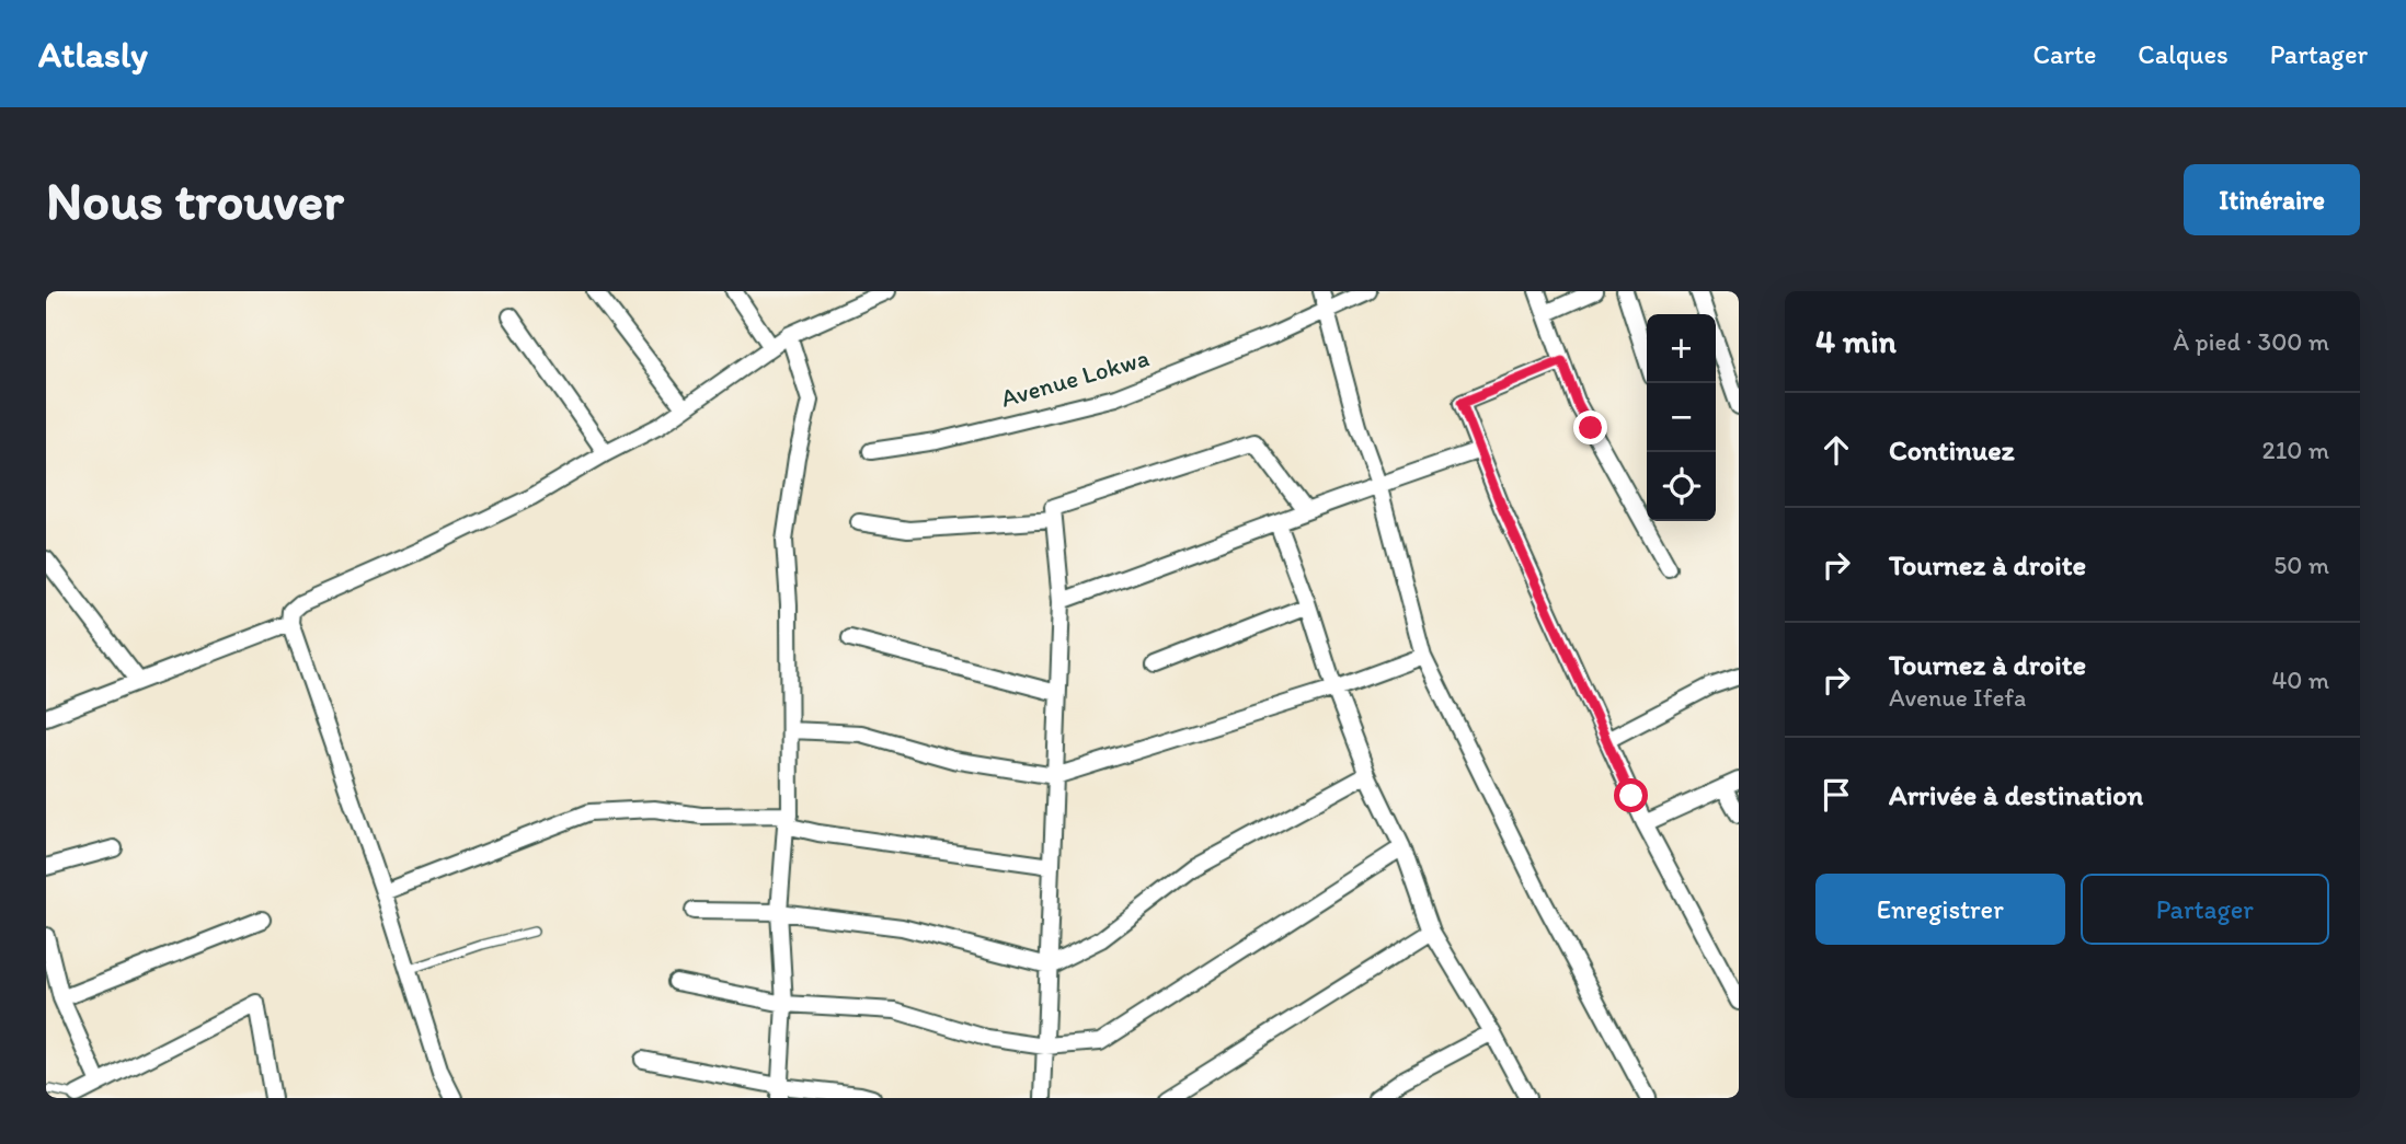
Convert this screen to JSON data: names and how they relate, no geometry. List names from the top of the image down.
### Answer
{
  "streets": {
    "street": ["Avenue Lokwa"]
  },
  "page": {
    "header": "Atlasly",
    "nav": ["Carte", "Calques", "Partager"],
    "buttons": [
      "Itinéraire",
      ["Enregistrer", "Partager"]
    ],
    "title": "Nous trouver",
    "heading": ["4 min", "À pied · 300 m"],
    "map_buttons": ["+", "−"],
    "list": [
      ["Continuez", "210 m"],
      ["Tournez à droite", "50 m"],
      ["Tournez à droite", "Avenue Ifefa", "40 m"],
      "Arrivée à destination"
    ]
  }
}
